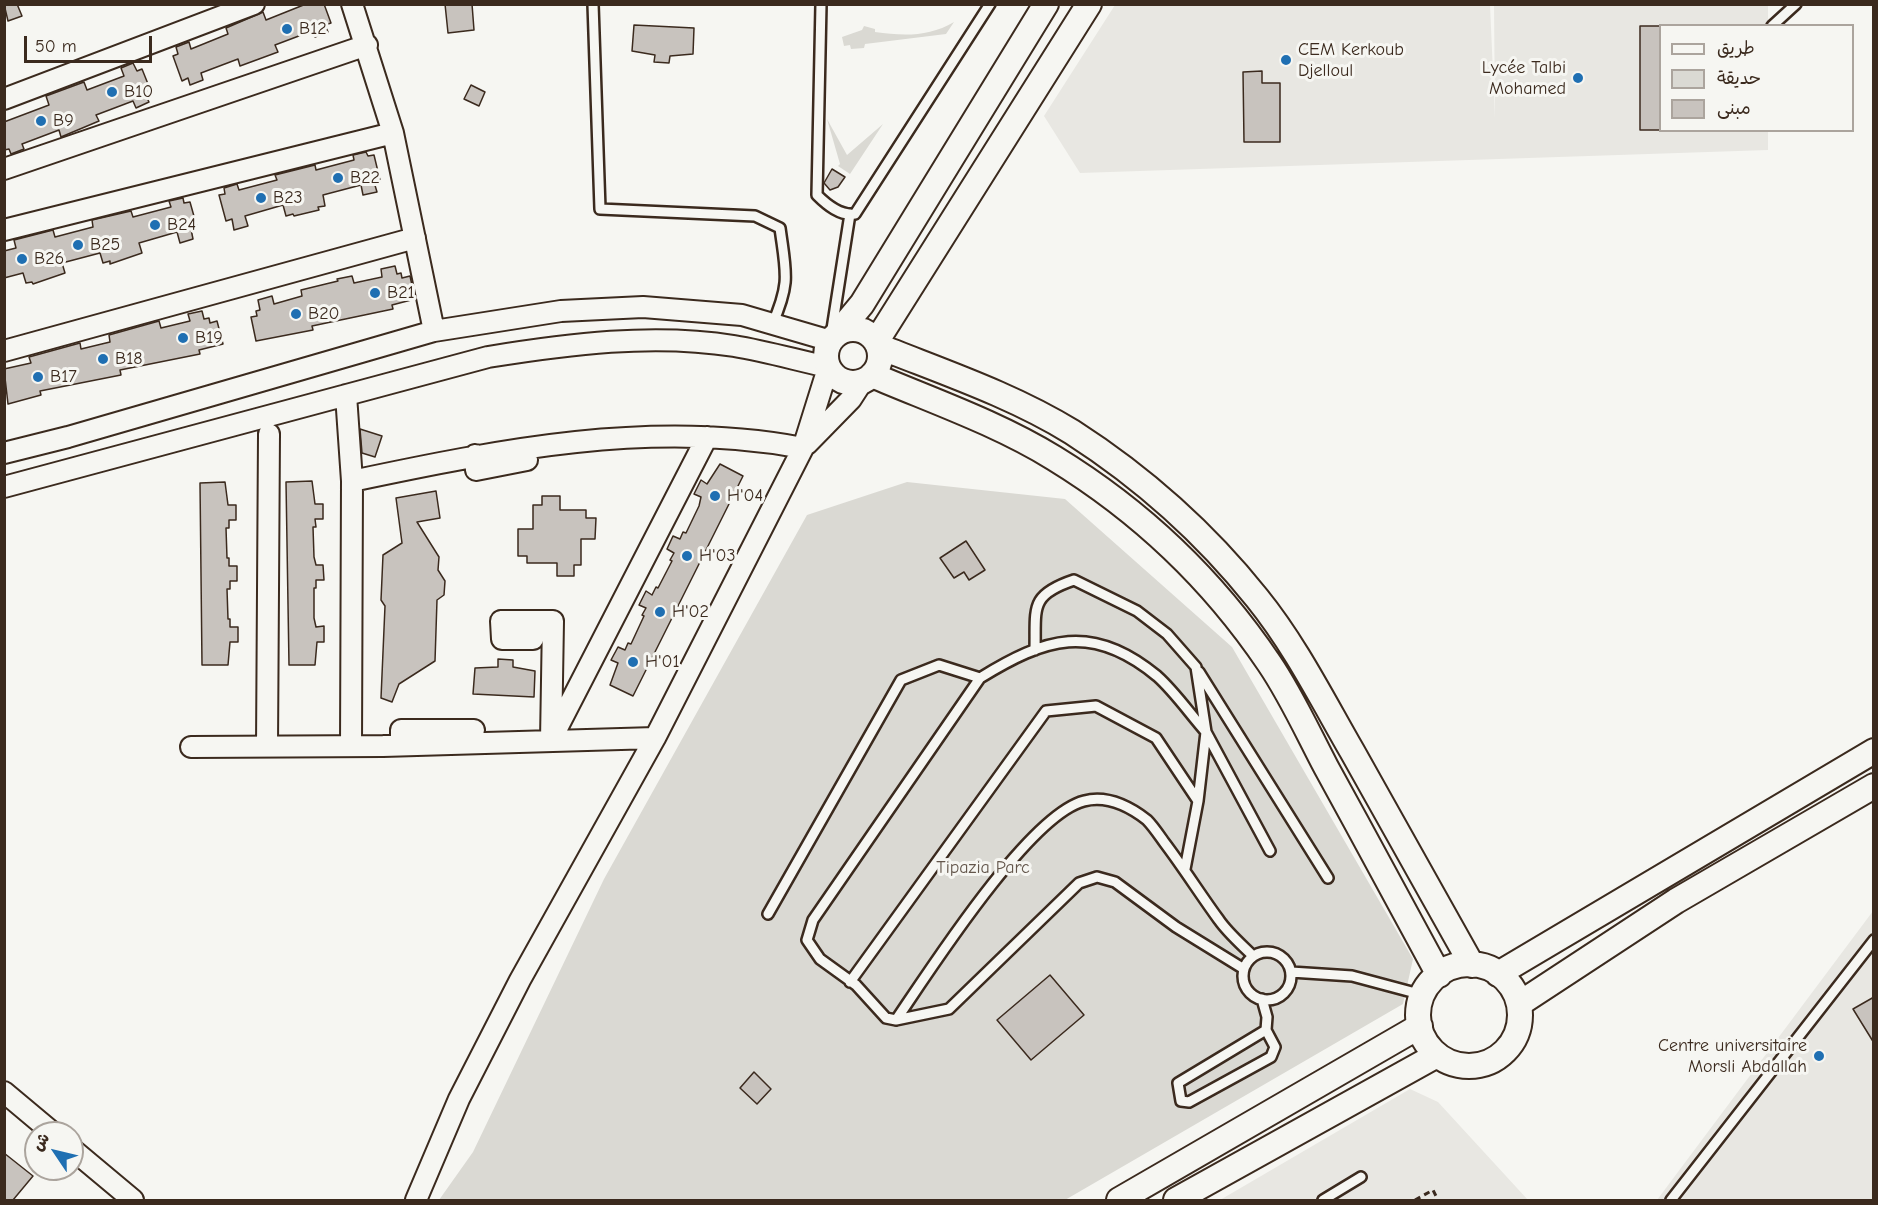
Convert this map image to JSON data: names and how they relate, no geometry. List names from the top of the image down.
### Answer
{
  "parks": ["Tipazia Parc"],
  "places": [
    "B12",
    "CEM Kerkoub Djelloul",
    "Lycée Talbi Mohamed",
    "B10",
    "B9",
    "B22",
    "B23",
    "B24",
    "B25",
    "B26",
    "B21",
    "B20",
    "B19",
    "B18",
    "B17",
    "H'04",
    "H'03",
    "H'02",
    "H'01",
    "Centre universitaire Morsli Abdallah"
  ],
  "legend": ["طريق", "حديقة", "مبنى"],
  "scale_bar": "50 m",
  "north": "top left"
}
